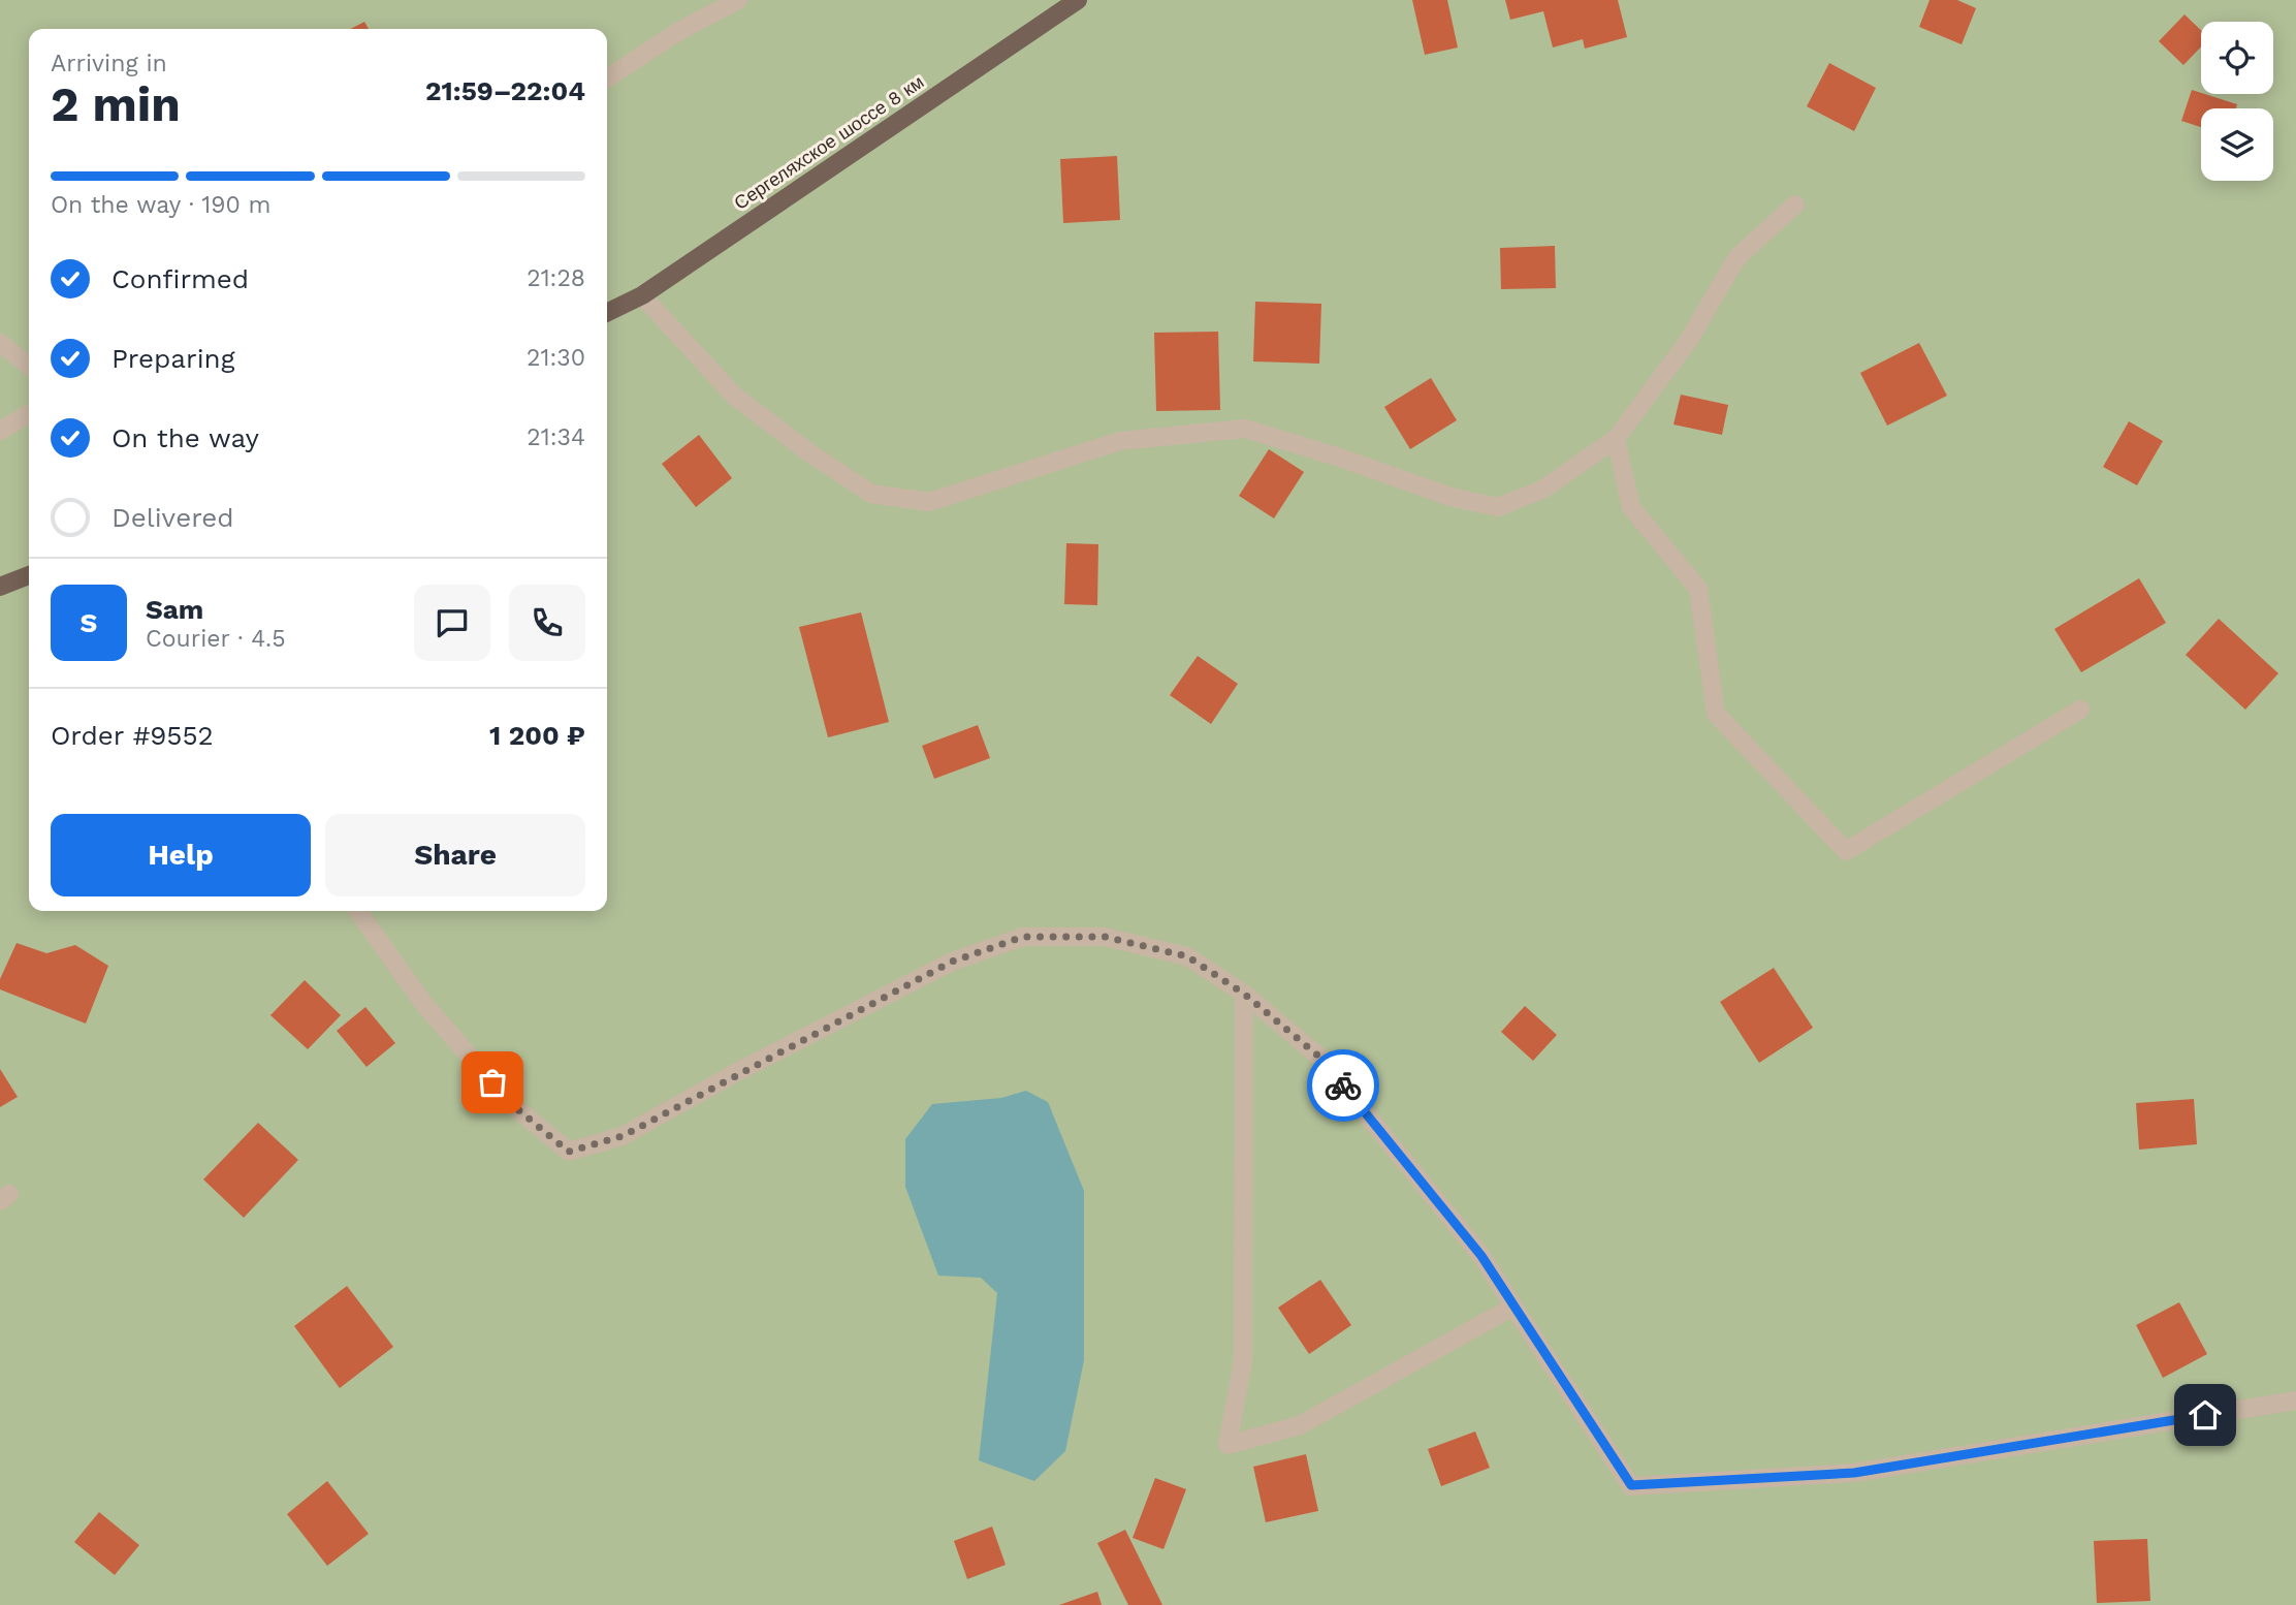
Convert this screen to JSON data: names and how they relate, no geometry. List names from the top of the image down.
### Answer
{
  "streets": {
    "main road": ["Сергеляхское шоссе 8 км"]
  },
  "page": {
    "heading": ["2 min", "Arriving in", "21:59–22:04"],
    "panel": [
      "Sam",
      "Courier · 4.5",
      "Order #9552",
      "1 200 ₽"
    ],
    "bar": "On the way · 190 m",
    "list": [
      ["Confirmed", "21:28"],
      ["Preparing", "21:30"],
      ["On the way", "21:34"],
      "Delivered"
    ],
    "round": "S",
    "buttons": ["Help", "Share"]
  }
}
